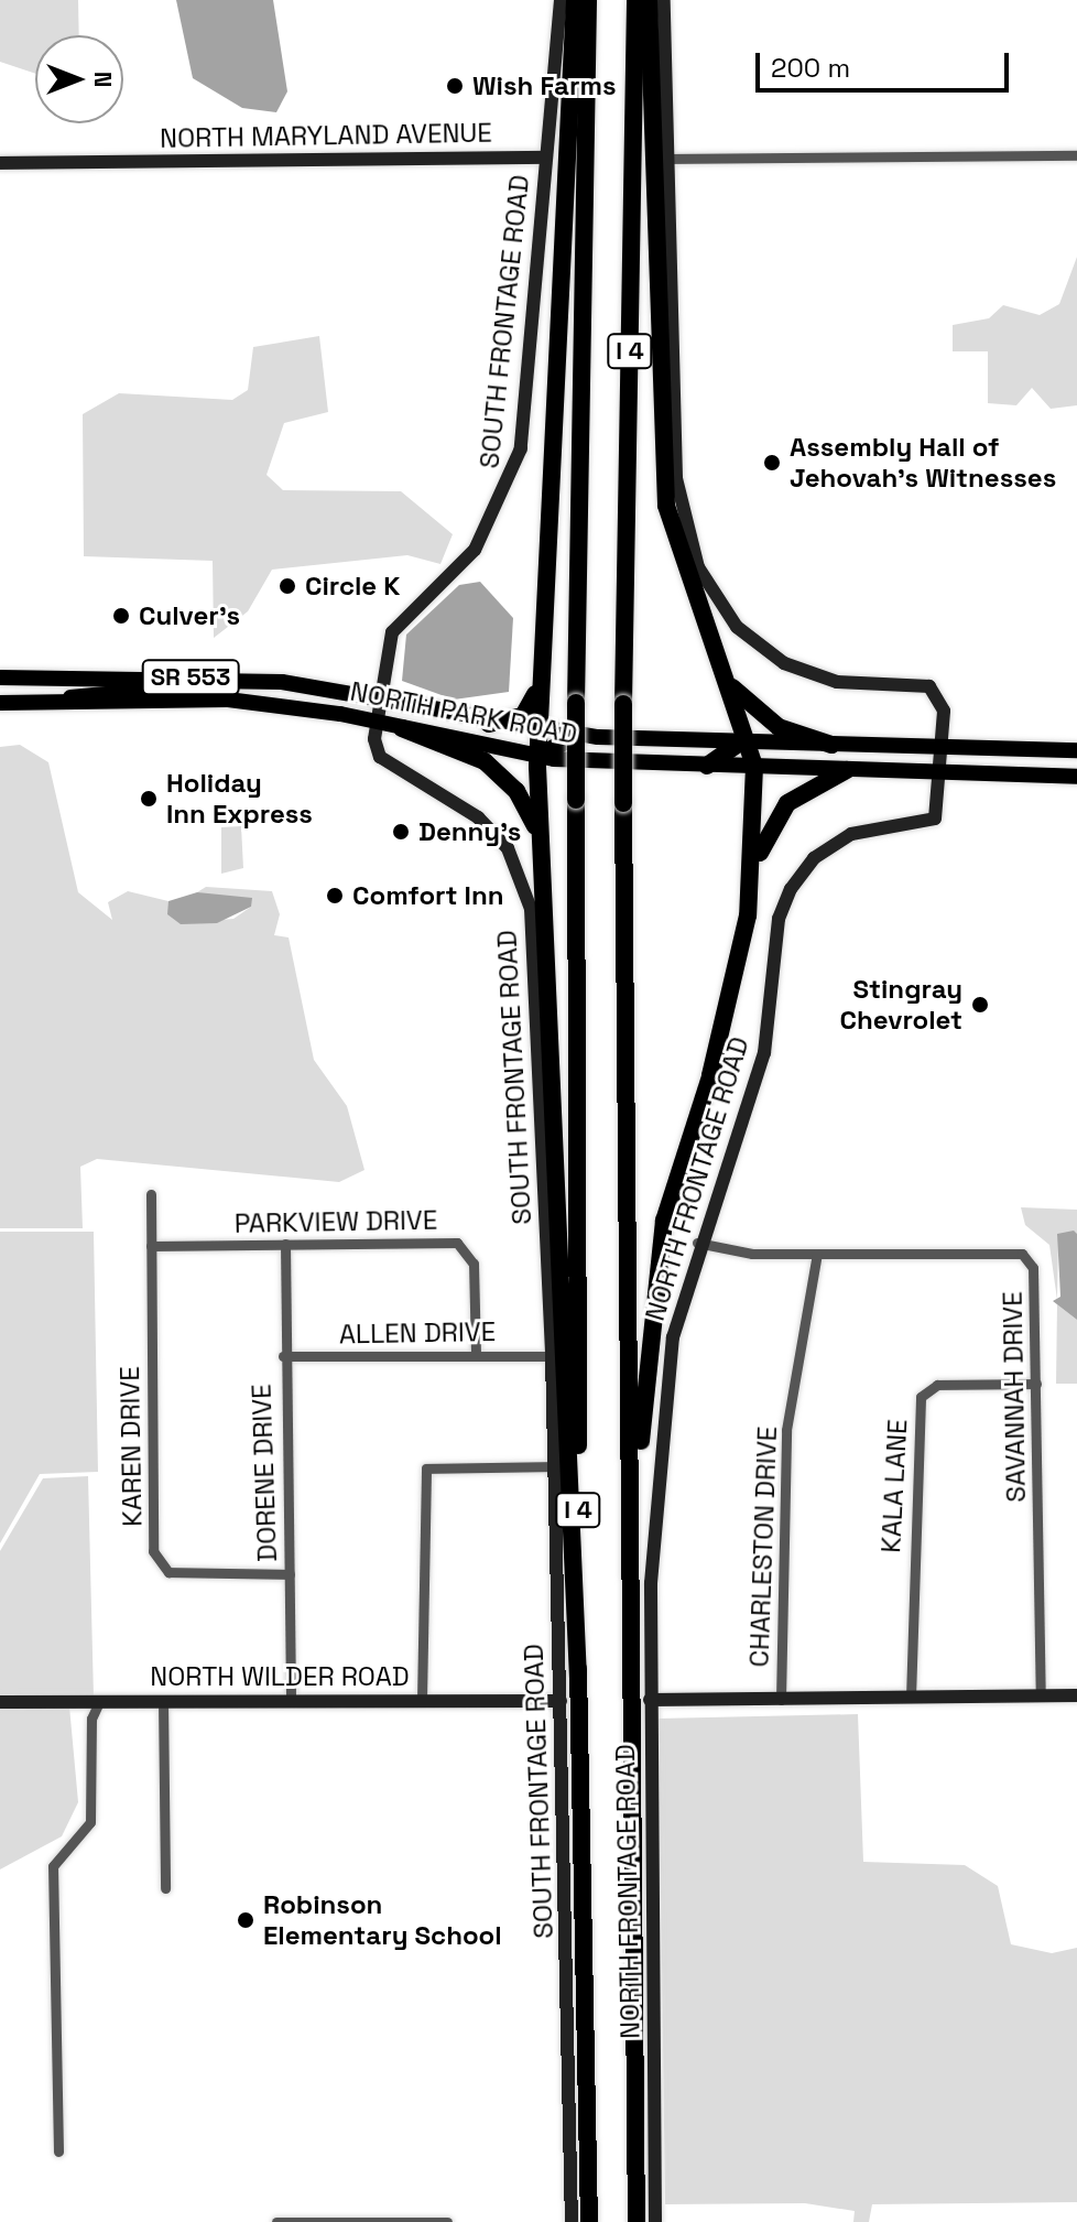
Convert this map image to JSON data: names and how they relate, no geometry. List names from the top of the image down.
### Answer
{
  "streets": {
    "highway": ["I 4"],
    "main road": ["SR 553", "NORTH PARK ROAD"],
    "street": [
      "NORTH MARYLAND AVENUE",
      "SOUTH FRONTAGE ROAD",
      "NORTH FRONTAGE ROAD",
      "PARKVIEW DRIVE",
      "ALLEN DRIVE",
      "SAVANNAH DRIVE",
      "KAREN DRIVE",
      "DORENE DRIVE",
      "KALA LANE",
      "CHARLESTON DRIVE",
      "NORTH WILDER ROAD"
    ]
  },
  "crossings": [
    ["NORTH MARYLAND AVENUE", "SOUTH FRONTAGE ROAD"],
    ["SOUTH FRONTAGE ROAD", "NORTH PARK ROAD"],
    ["SOUTH FRONTAGE ROAD", "ALLEN DRIVE"],
    ["SOUTH FRONTAGE ROAD", "NORTH WILDER ROAD"],
    ["NORTH PARK ROAD", "NORTH FRONTAGE ROAD"],
    ["PARKVIEW DRIVE", "ALLEN DRIVE"],
    ["PARKVIEW DRIVE", "KAREN DRIVE"],
    ["PARKVIEW DRIVE", "DORENE DRIVE"],
    ["ALLEN DRIVE", "DORENE DRIVE"],
    ["SAVANNAH DRIVE", "KALA LANE"],
    ["SAVANNAH DRIVE", "CHARLESTON DRIVE"],
    ["KAREN DRIVE", "DORENE DRIVE"],
    ["DORENE DRIVE", "NORTH WILDER ROAD"]
  ],
  "places": [
    "Wish Farms",
    "Assembly Hall of Jehovah's Witnesses",
    "Circle K",
    "Culver's",
    "Holiday Inn Express",
    "Denny's",
    "Comfort Inn",
    "Stingray Chevrolet",
    "Robinson Elementary School"
  ],
  "scale_bar": "200 m",
  "north": "right"
}
